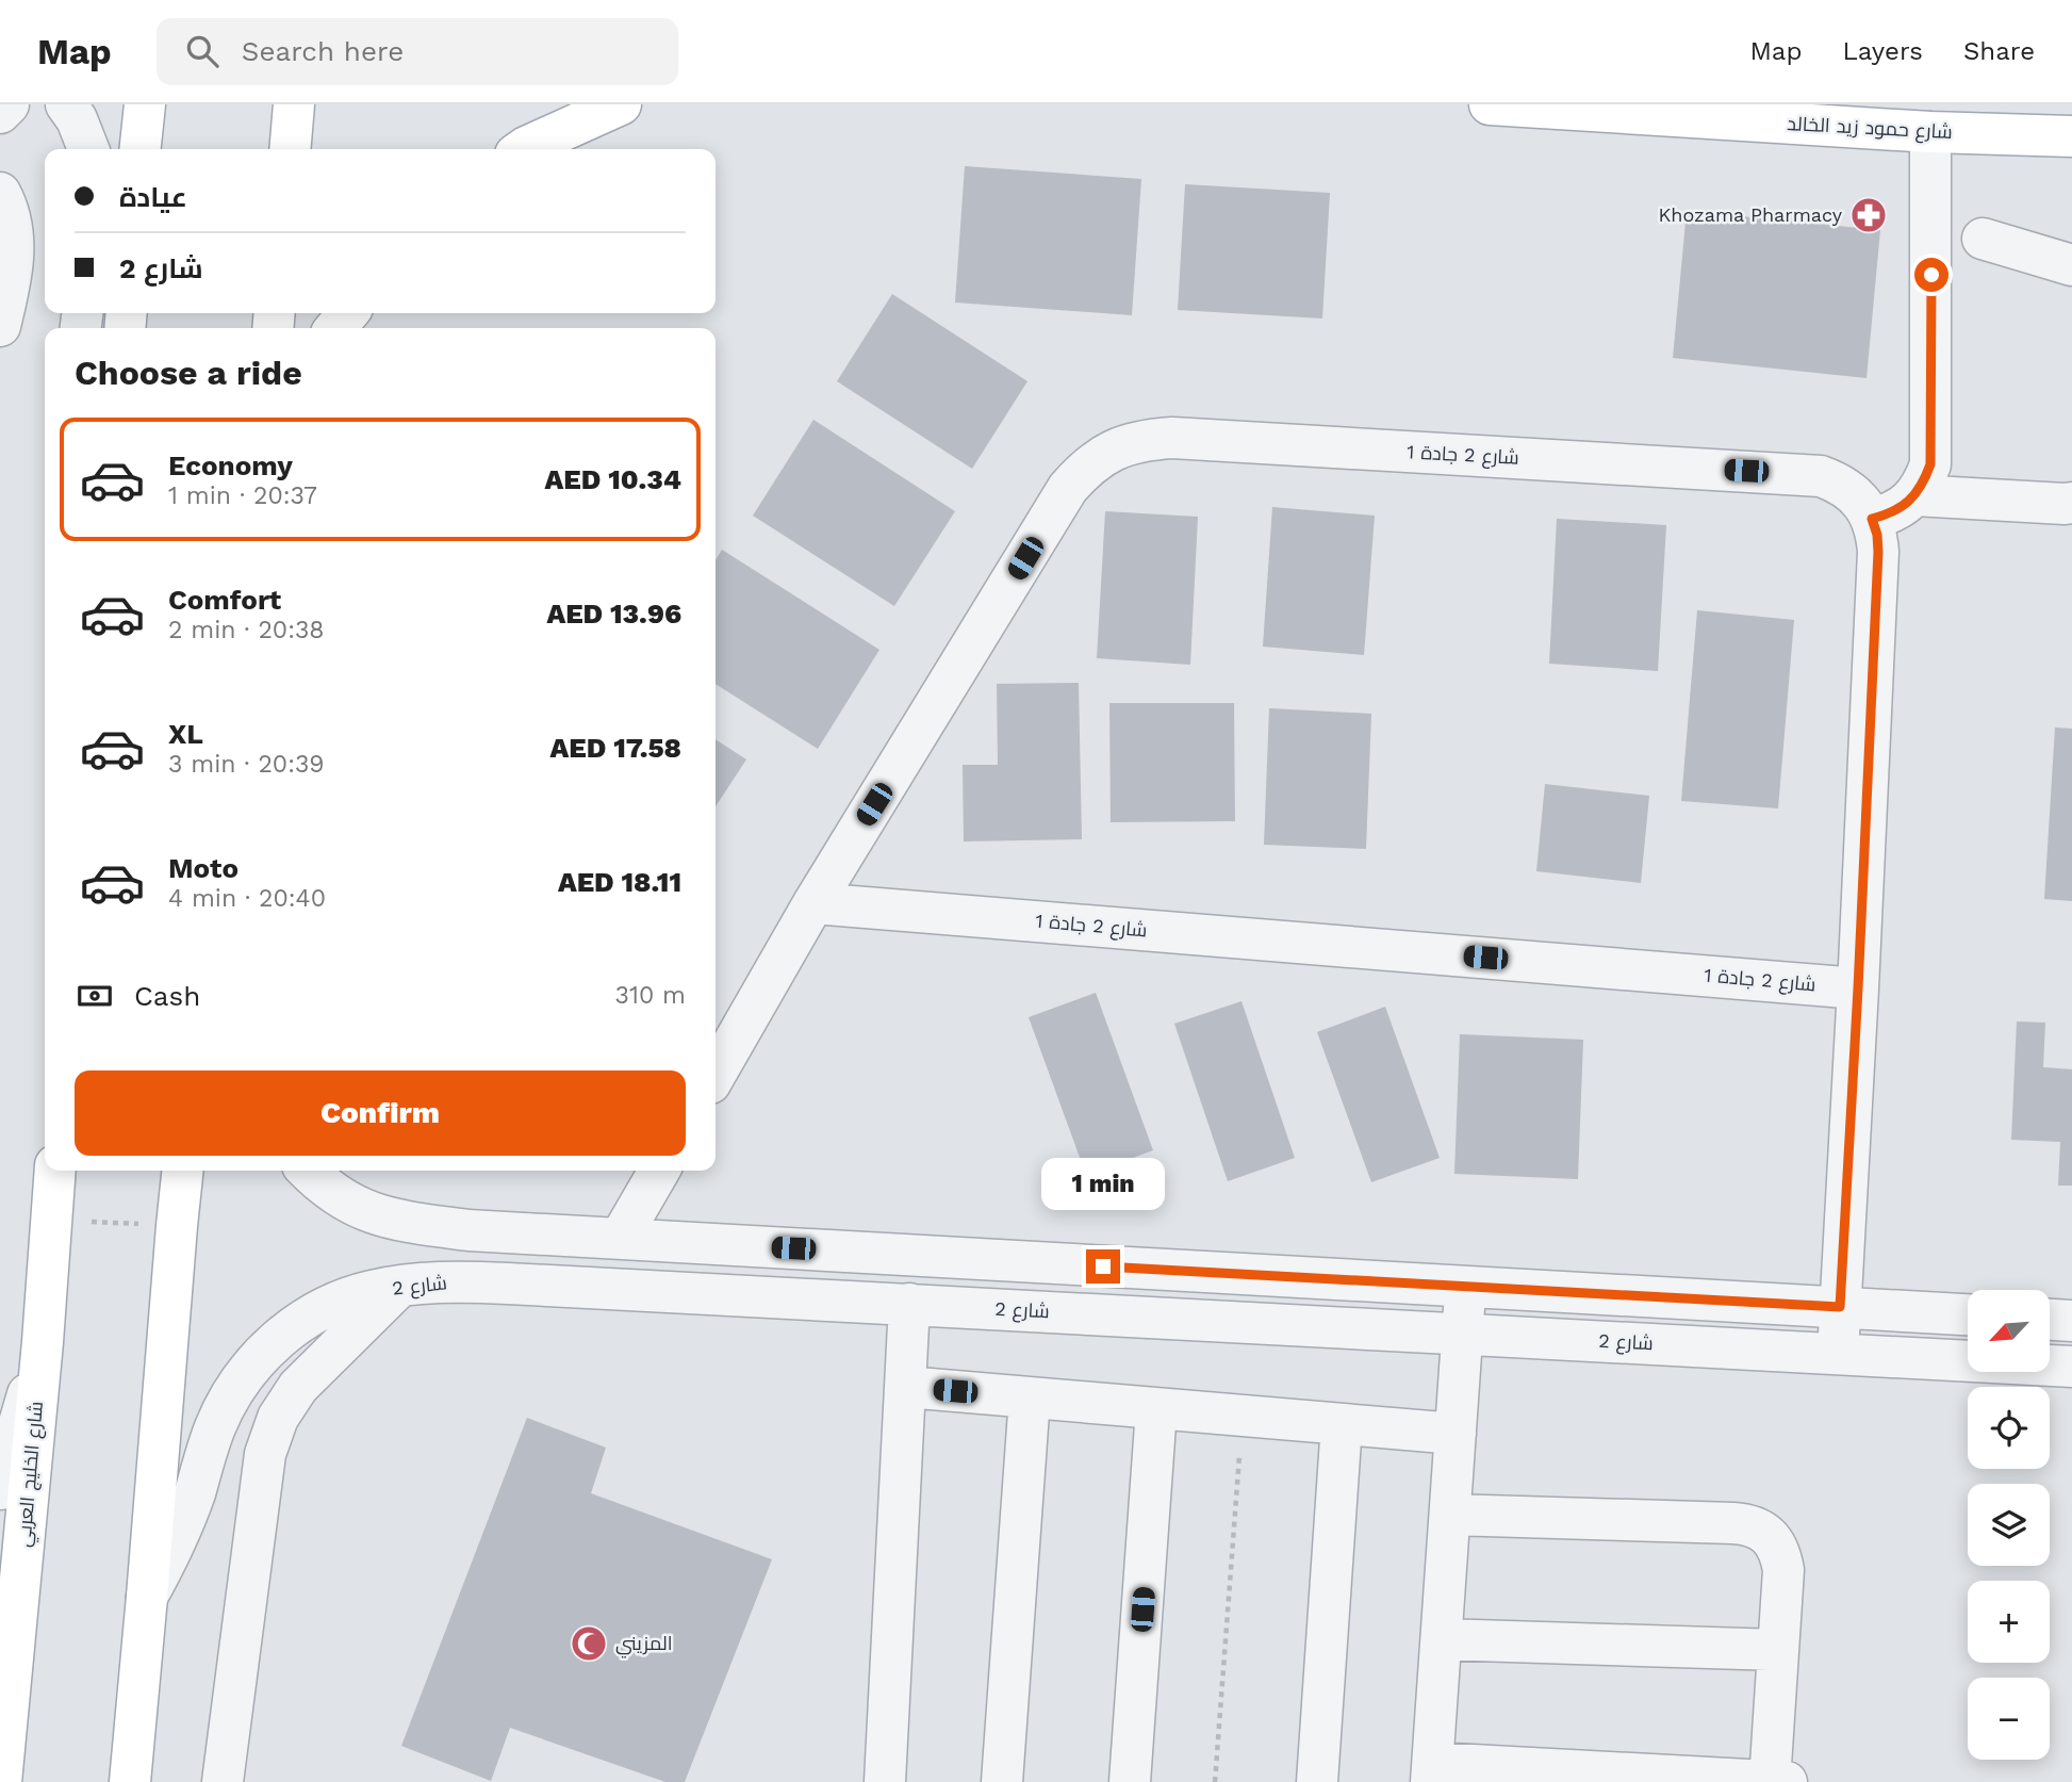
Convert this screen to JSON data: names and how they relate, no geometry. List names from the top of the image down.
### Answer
{
  "streets": {
    "main road": ["شارع حمود زيد الخالد", "شارع الخليج العربي"],
    "street": ["شارع 2 جادة 1", "شارع 2"]
  },
  "crossings": [
    ["شارع 2 جادة 1", "شارع 2"]
  ],
  "places": {
    "pharmacy": ["Khozama Pharmacy"],
    "mosque": ["المزيني"]
  },
  "north": "bottom left",
  "page": {
    "header": "Map",
    "search": "Search here",
    "nav": ["Map", "Layers", "Share"],
    "banner": ["عيادة", "شارع 2"],
    "heading": "Choose a ride",
    "list": [
      {
        "name": "Economy",
        "note": "1 min · 20:37",
        "value": "AED 10.34"
      },
      {
        "name": "Comfort",
        "note": "2 min · 20:38",
        "value": "AED 13.96"
      },
      {
        "name": "XL",
        "note": "3 min · 20:39",
        "value": "AED 17.58"
      },
      {
        "name": "Moto",
        "note": "4 min · 20:40",
        "value": "AED 18.11"
      }
    ],
    "pay": ["Cash", "310 m"],
    "buttons": "Confirm",
    "bubble": "1 min",
    "map_buttons": ["+", "−"]
  }
}
